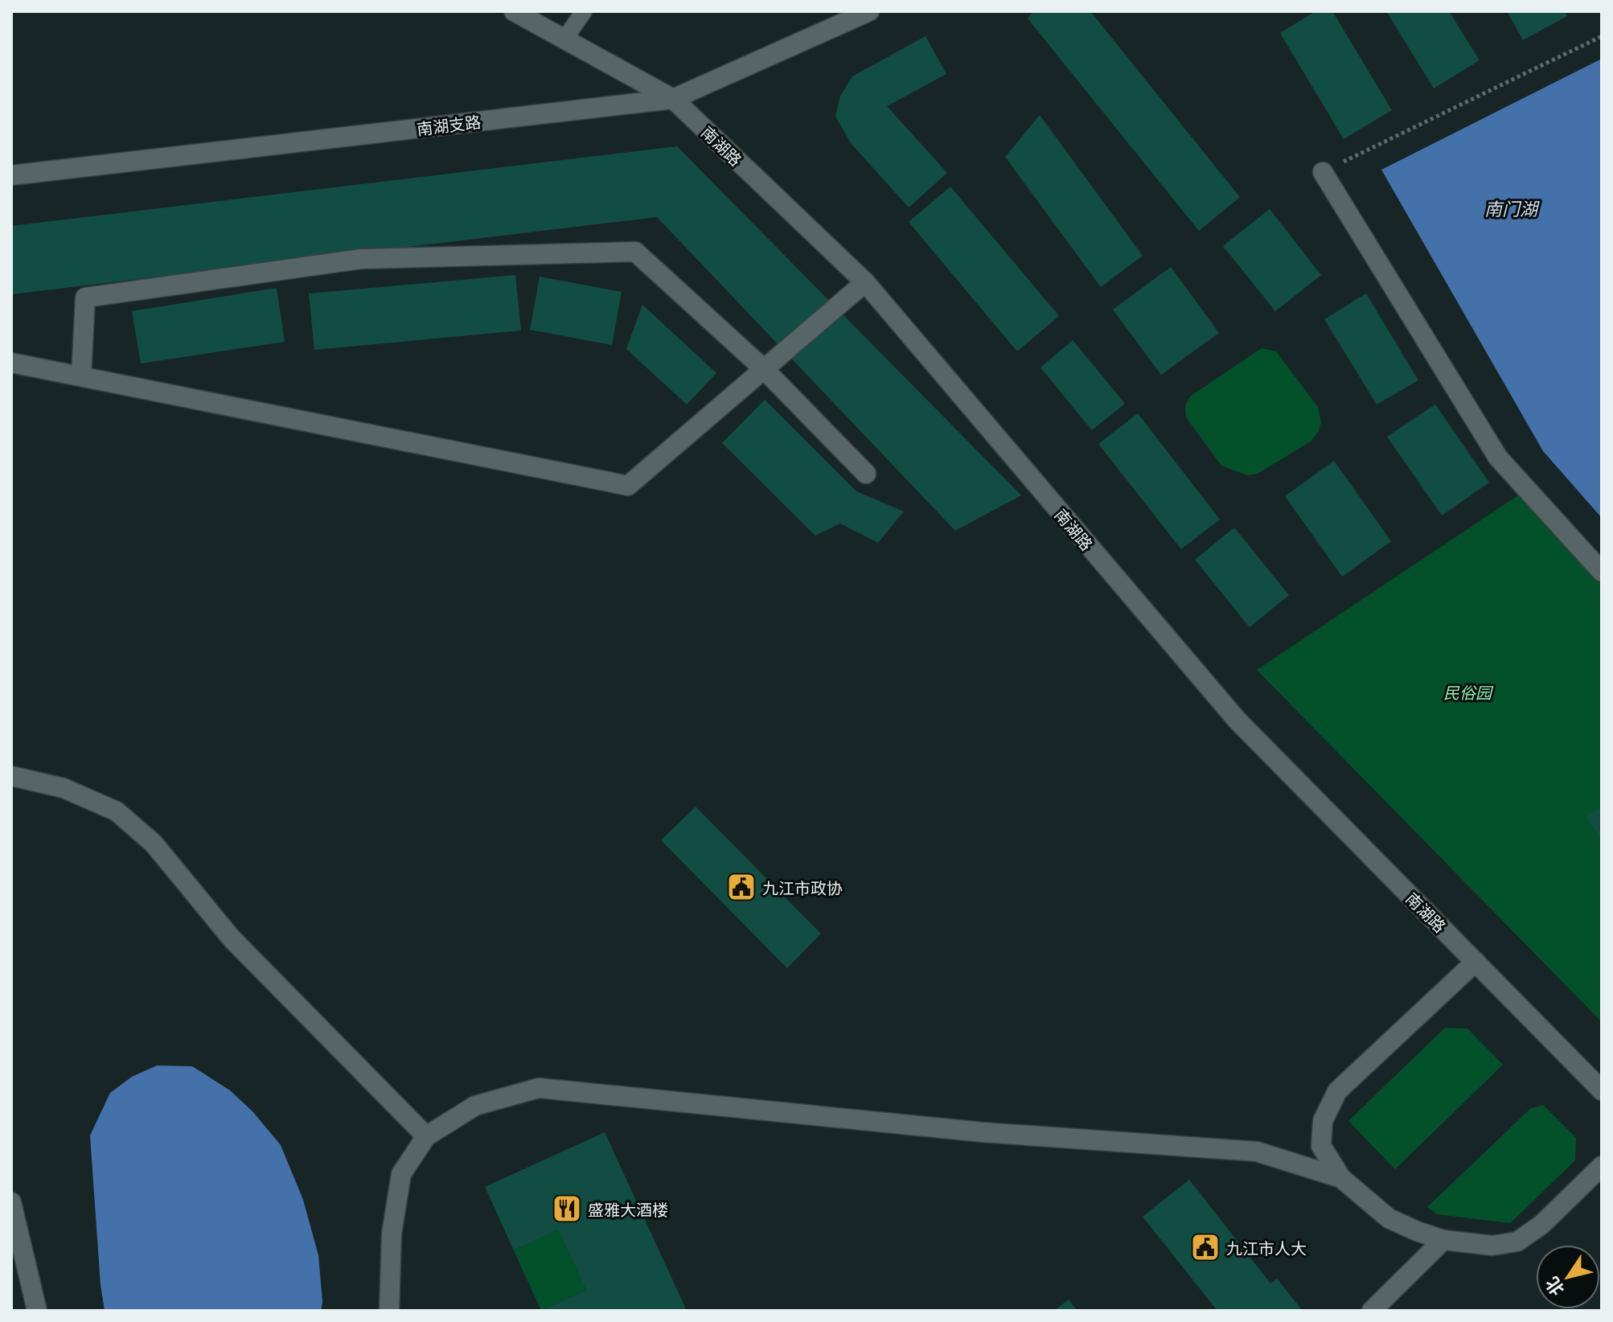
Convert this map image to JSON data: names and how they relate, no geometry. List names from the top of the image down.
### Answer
{
  "streets": {
    "street": ["南湖支路", "南湖路"]
  },
  "crossings": [
    ["南湖支路", "南湖路"]
  ],
  "water": ["南门湖"],
  "parks": ["民俗园"],
  "places": {
    "public building": ["九江市政协", "九江市人大"],
    "restaurant": ["盛雅大酒楼"]
  },
  "north": "bottom left"
}
